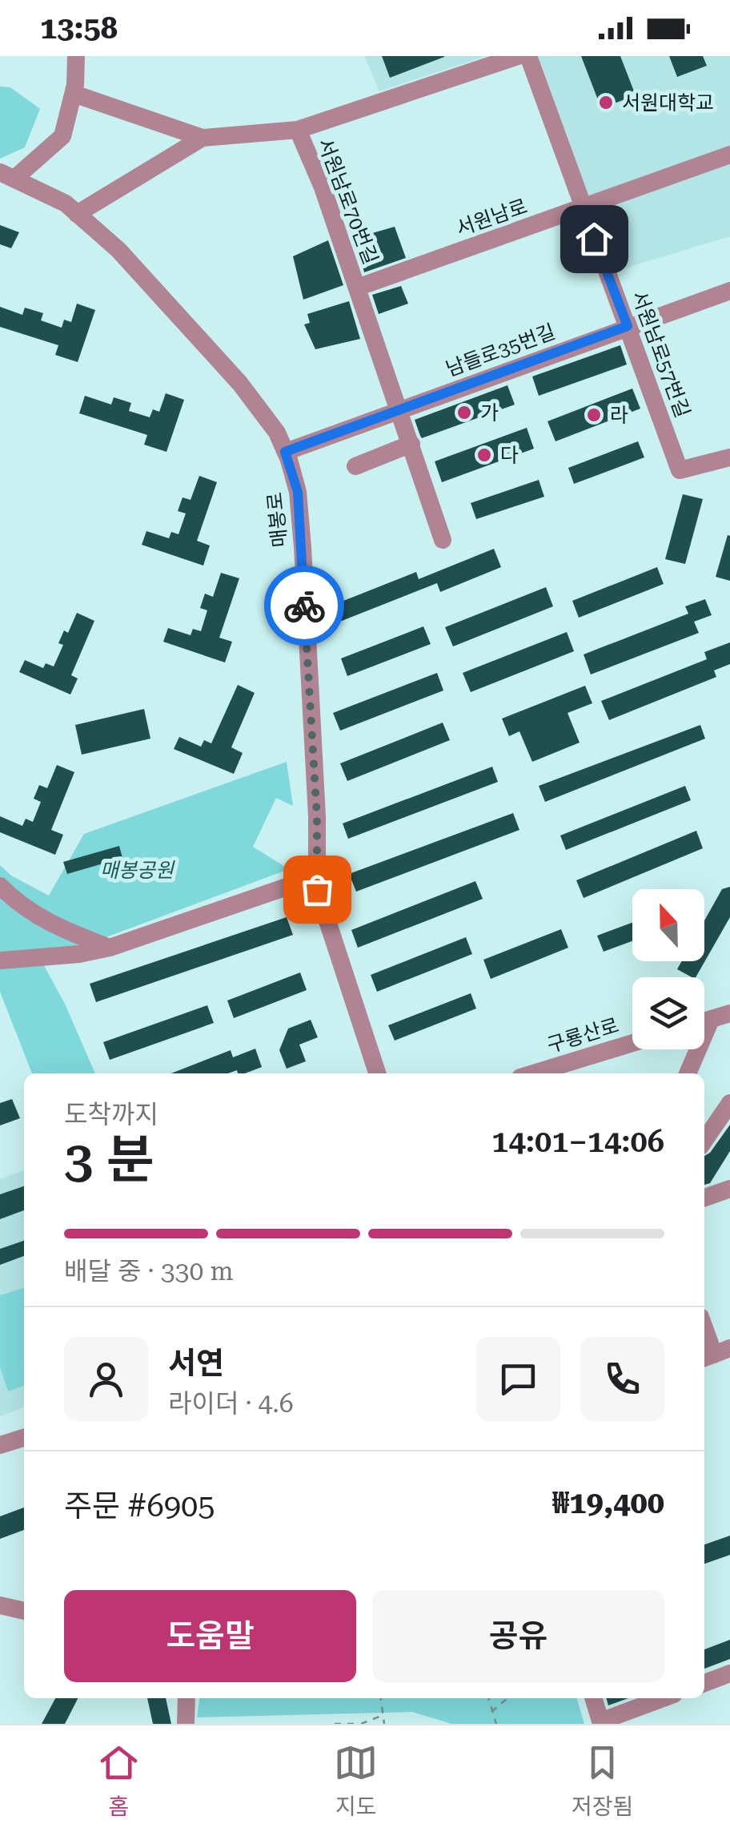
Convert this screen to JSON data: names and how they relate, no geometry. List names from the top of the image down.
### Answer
{
  "streets": {
    "street": [
      "서원남로70번길",
      "서원남로",
      "남들로35번길",
      "서원남로57번길",
      "매봉로",
      "구룡산로"
    ]
  },
  "crossings": [
    ["서원남로70번길", "서원남로"],
    ["서원남로70번길", "남들로35번길"],
    ["서원남로", "서원남로57번길"],
    ["남들로35번길", "서원남로57번길"],
    ["남들로35번길", "매봉로"]
  ],
  "parks": ["매봉공원"],
  "places": [
    "서원대학교",
    "가",
    "라",
    "다"
  ],
  "north": "top",
  "page": {
    "status": "13:58",
    "heading": ["3 분", "도착까지", "14:01–14:06"],
    "panel": [
      "서연",
      "라이더 · 4.6",
      "주문 #6905",
      "₩19,400"
    ],
    "bar": "배달 중 · 330 m",
    "buttons": ["도움말", "공유"],
    "tabs": ["홈", "지도", "저장됨"]
  }
}
